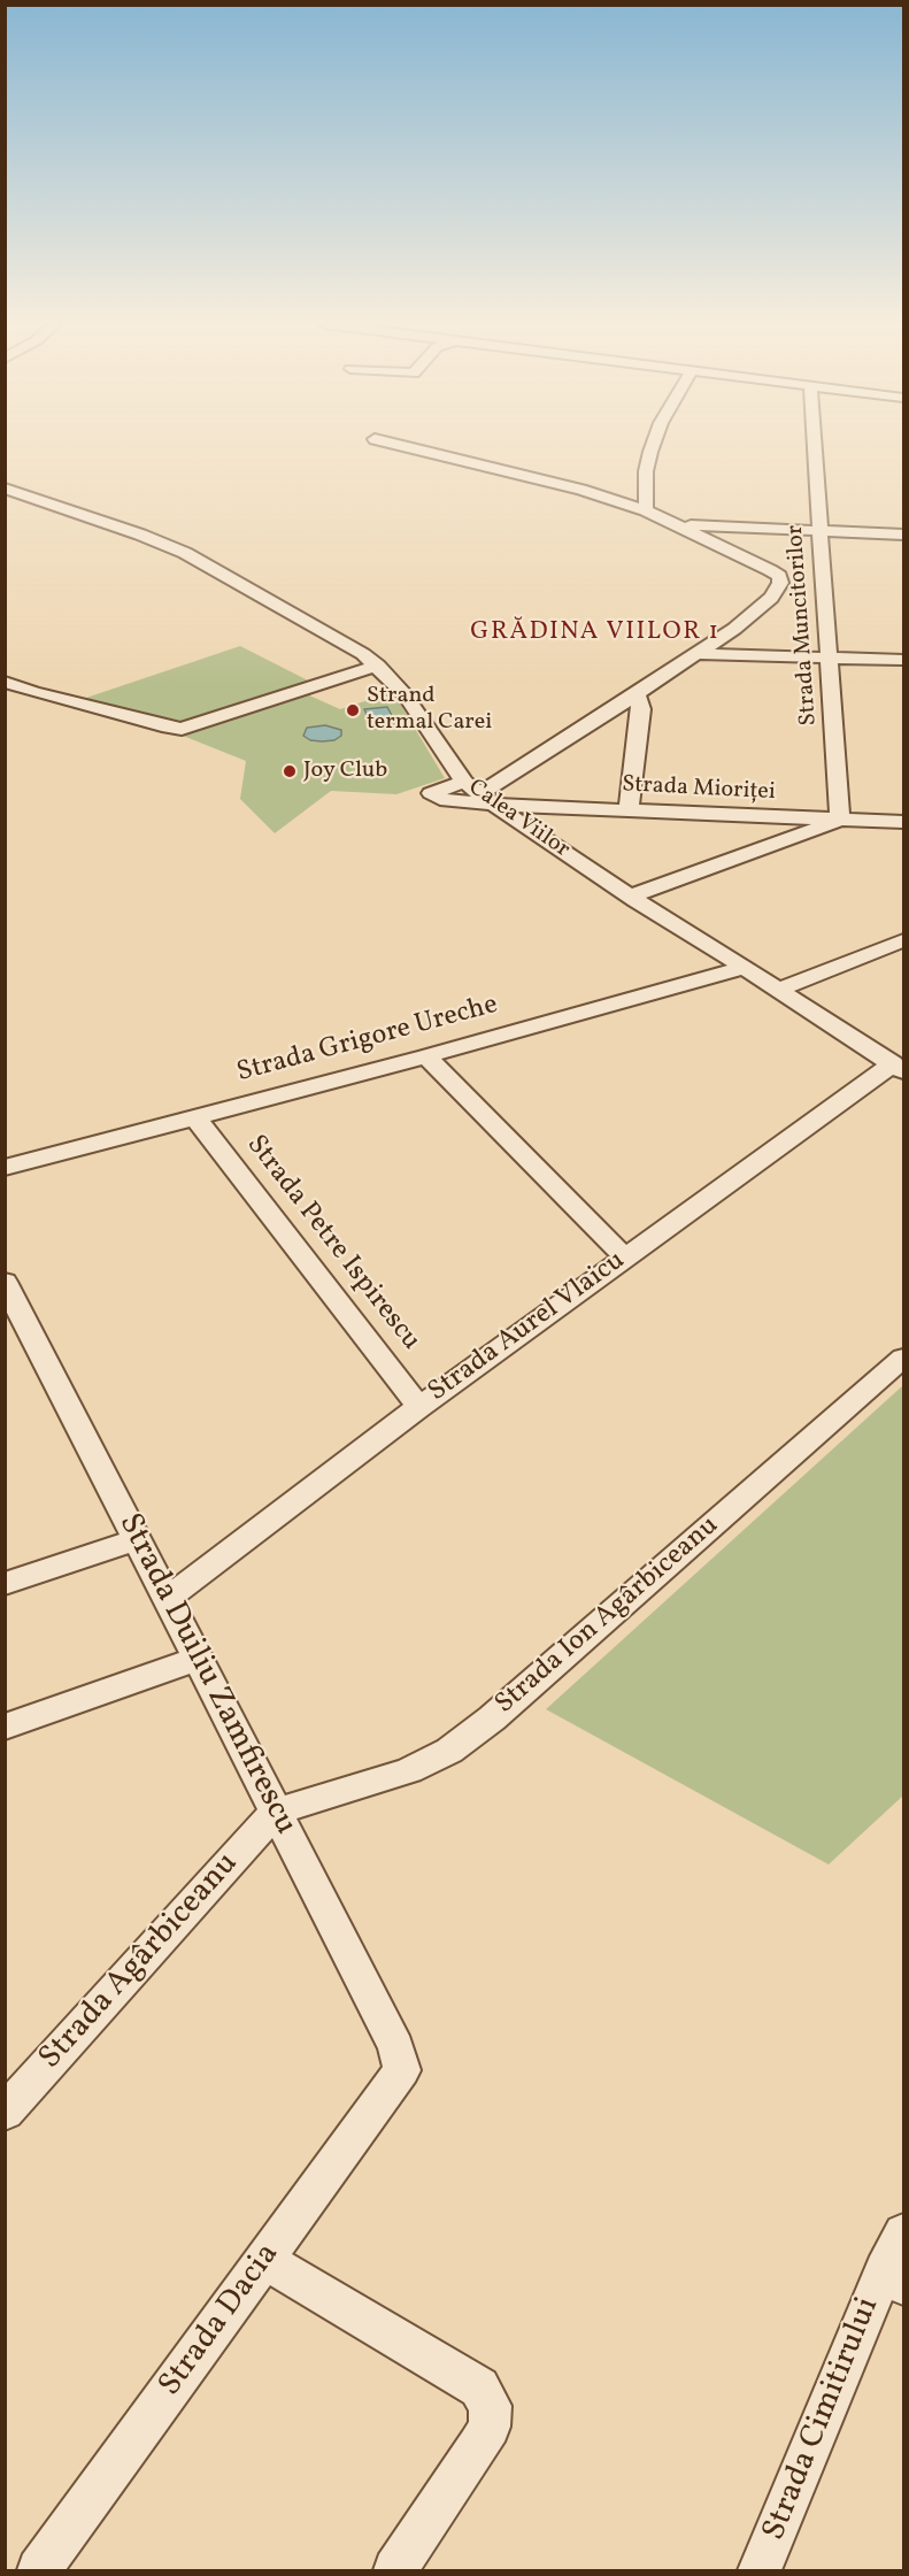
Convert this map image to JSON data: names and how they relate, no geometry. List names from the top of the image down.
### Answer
{
  "streets": {
    "street": [
      "Strada Muncitorilor",
      "Strada Mioriței",
      "Calea Viilor",
      "Strada Grigore Ureche",
      "Strada Petre Ispirescu",
      "Strada Aurel Vlaicu",
      "Strada Ion Agârbiceanu",
      "Strada Duiliu Zamfirescu",
      "Strada Agârbiceanu",
      "Strada Dacia",
      "Strada Cimitirului"
    ]
  },
  "crossings": [
    ["Strada Muncitorilor", "Strada Mioriței"],
    ["Strada Mioriței", "Calea Viilor"],
    ["Calea Viilor", "Strada Grigore Ureche"],
    ["Calea Viilor", "Strada Aurel Vlaicu"],
    ["Strada Grigore Ureche", "Strada Petre Ispirescu"],
    ["Strada Petre Ispirescu", "Strada Aurel Vlaicu"],
    ["Strada Aurel Vlaicu", "Strada Duiliu Zamfirescu"],
    ["Strada Ion Agârbiceanu", "Strada Duiliu Zamfirescu"],
    ["Strada Ion Agârbiceanu", "Strada Agârbiceanu"],
    ["Strada Duiliu Zamfirescu", "Strada Agârbiceanu"],
    ["Strada Duiliu Zamfirescu", "Strada Dacia"]
  ],
  "districts": ["GRĂDINA VIILOR 1"],
  "places": ["Strand termal Carei", "Joy Club"]
}
